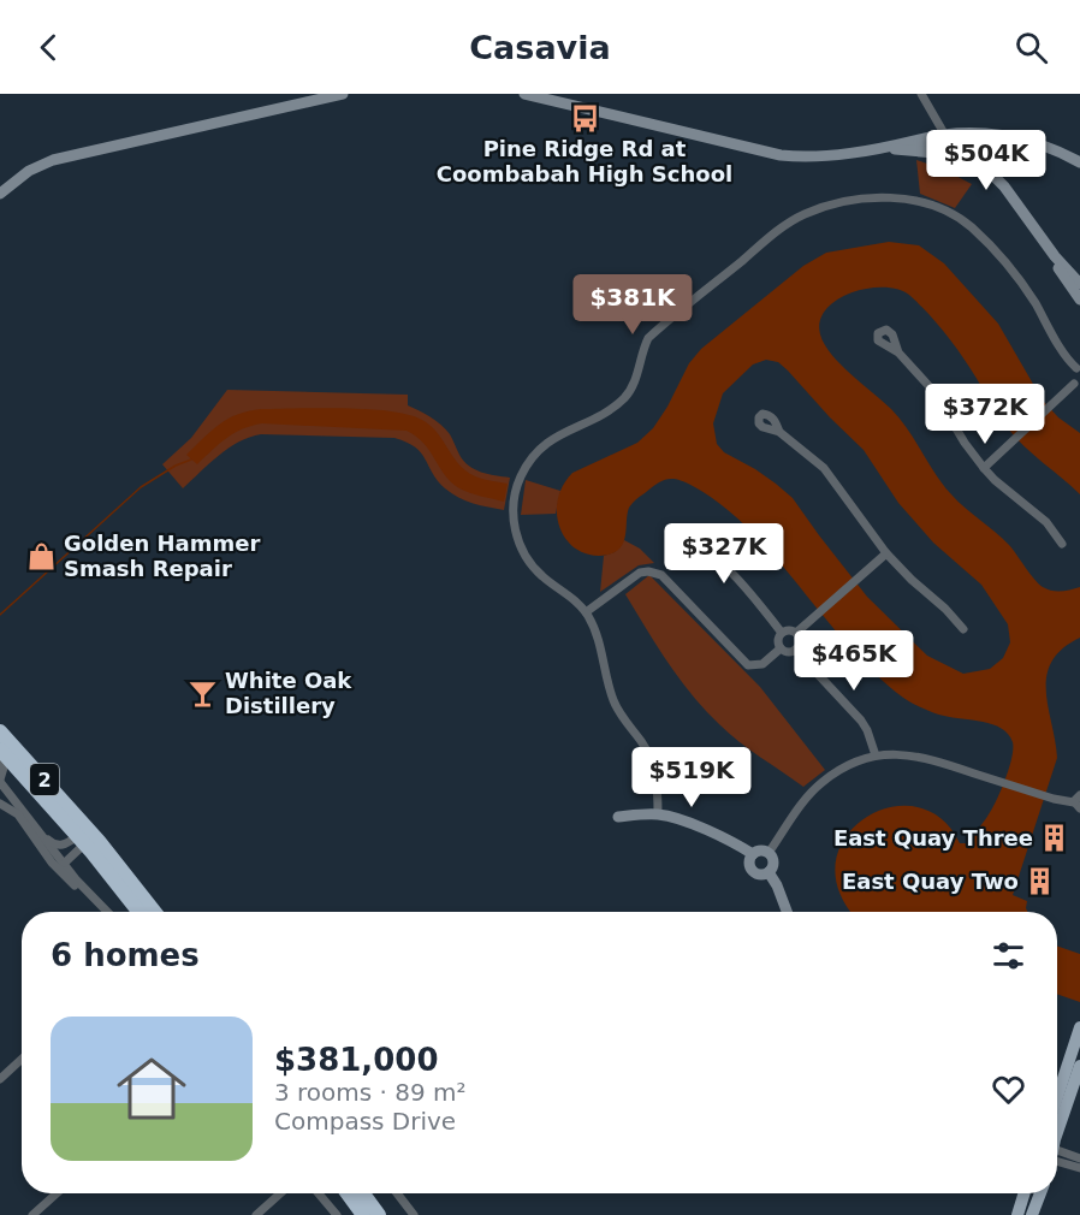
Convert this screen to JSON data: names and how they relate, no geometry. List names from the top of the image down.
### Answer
{
  "streets": {
    "highway": ["2"]
  },
  "places": {
    "bus stop": ["Pine Ridge Rd at Coombabah High School"],
    "shop": ["Golden Hammer Smash Repair"],
    "bar": ["White Oak Distillery"],
    "building": ["East Quay Three", "East Quay Two"]
  },
  "page": {
    "header": "Casavia",
    "price": [
      "$504K",
      "$381K",
      "$372K",
      "$327K",
      "$465K",
      "$519K"
    ],
    "heading": "6 homes",
    "list": [
      {
        "name": "$381,000",
        "note": "3 rooms · 89 m² · Compass Drive"
      }
    ]
  }
}
